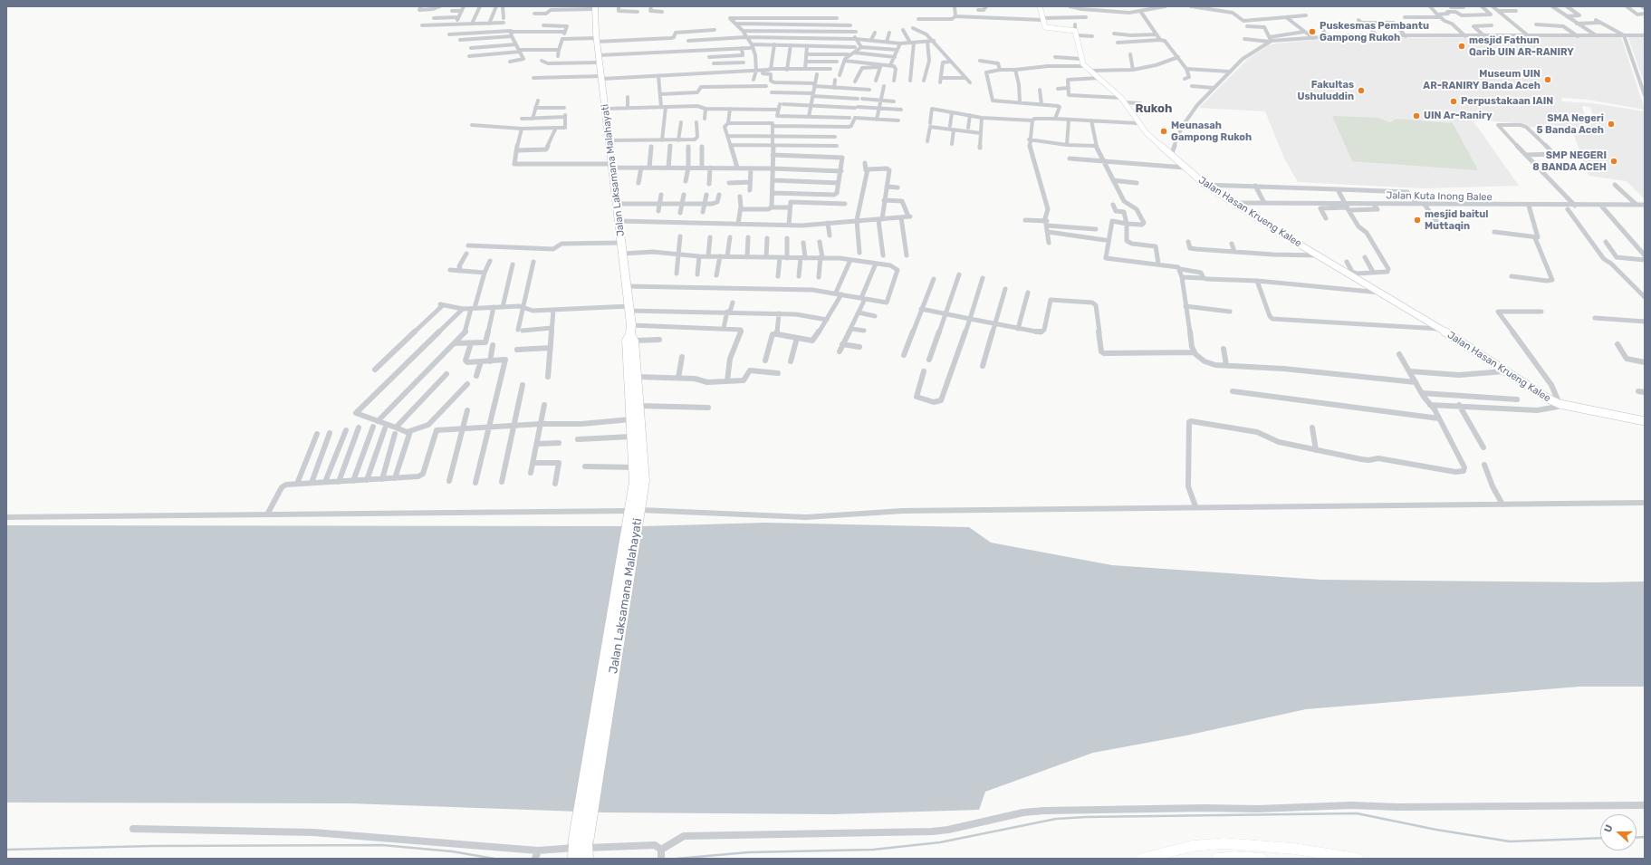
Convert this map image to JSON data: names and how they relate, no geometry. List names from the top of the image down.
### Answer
{
  "streets": {
    "highway": ["Jalan Laksamana Malahayati"],
    "street": ["Jalan Kuta Inong Balee", "Jalan Hasan Krueng Kalee"]
  },
  "crossings": [
    ["Jalan Kuta Inong Balee", "Jalan Hasan Krueng Kalee"]
  ],
  "districts": ["Rukoh"],
  "places": [
    "Puskesmas Pembantu Gampong Rukoh",
    "mesjid Fathun Qarib UIN AR-RANIRY",
    "Museum UIN AR-RANIRY Banda Aceh",
    "Fakultas Ushuluddin",
    "Perpustakaan IAIN",
    "UIN Ar-Raniry",
    "SMA Negeri 5 Banda Aceh",
    "Meunasah Gampong Rukoh",
    "SMP NEGERI 8 BANDA ACEH",
    "mesjid baitul Muttaqin"
  ],
  "north": "left"
}
